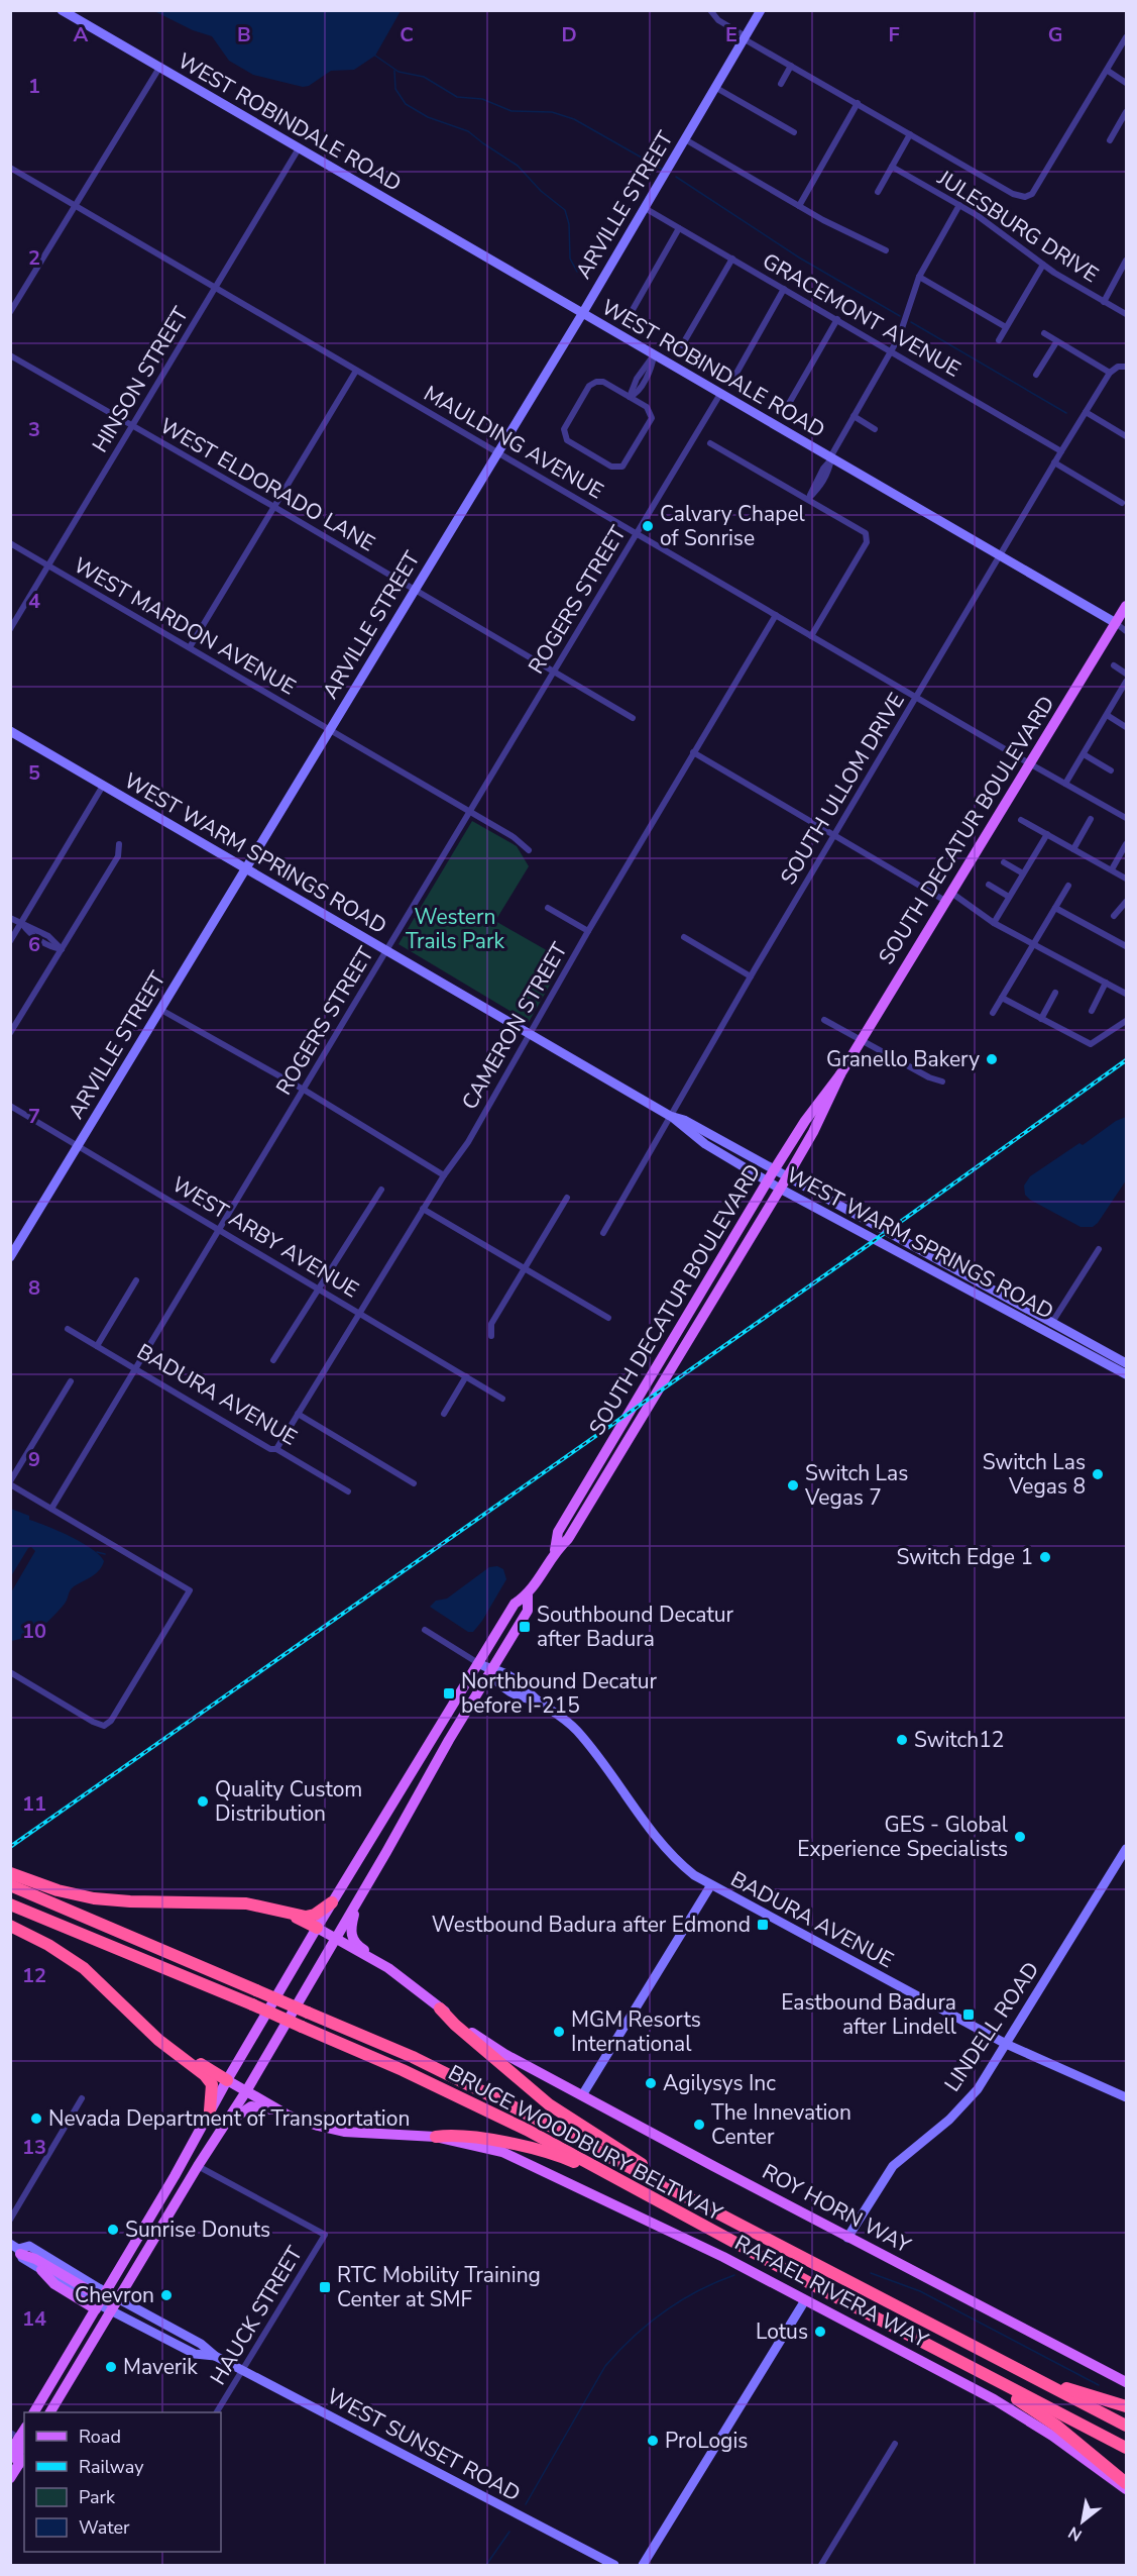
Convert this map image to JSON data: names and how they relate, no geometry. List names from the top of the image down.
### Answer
{
  "streets": {
    "highway": ["BRUCE WOODBURY BELTWAY"],
    "main road": ["SOUTH DECATUR BOULEVARD", "ROY HORN WAY", "RAFAEL RIVERA WAY"],
    "street": [
      "WEST ROBINDALE ROAD",
      "ARVILLE STREET",
      "JULESBURG DRIVE",
      "GRACEMONT AVENUE",
      "HINSON STREET",
      "MAULDING AVENUE",
      "WEST ELDORADO LANE",
      "ROGERS STREET",
      "WEST MARDON AVENUE",
      "SOUTH ULLOM DRIVE",
      "WEST WARM SPRINGS ROAD",
      "CAMERON STREET",
      "WEST ARBY AVENUE",
      "BADURA AVENUE",
      "LINDELL ROAD",
      "HAUCK STREET",
      "WEST SUNSET ROAD"
    ]
  },
  "crossings": [
    ["WEST ROBINDALE ROAD", "ARVILLE STREET"],
    ["WEST ROBINDALE ROAD", "HINSON STREET"],
    ["WEST ROBINDALE ROAD", "ROGERS STREET"],
    ["WEST ROBINDALE ROAD", "SOUTH ULLOM DRIVE"],
    ["WEST ROBINDALE ROAD", "SOUTH DECATUR BOULEVARD"],
    ["ARVILLE STREET", "GRACEMONT AVENUE"],
    ["ARVILLE STREET", "MAULDING AVENUE"],
    ["ARVILLE STREET", "WEST ELDORADO LANE"],
    ["ARVILLE STREET", "WEST MARDON AVENUE"],
    ["ARVILLE STREET", "WEST WARM SPRINGS ROAD"],
    ["ARVILLE STREET", "WEST ARBY AVENUE"],
    ["GRACEMONT AVENUE", "SOUTH ULLOM DRIVE"],
    ["HINSON STREET", "MAULDING AVENUE"],
    ["HINSON STREET", "WEST ELDORADO LANE"],
    ["HINSON STREET", "WEST MARDON AVENUE"],
    ["MAULDING AVENUE", "ROGERS STREET"],
    ["MAULDING AVENUE", "SOUTH ULLOM DRIVE"],
    ["MAULDING AVENUE", "SOUTH DECATUR BOULEVARD"],
    ["MAULDING AVENUE", "CAMERON STREET"],
    ["WEST ELDORADO LANE", "ROGERS STREET"],
    ["ROGERS STREET", "WEST MARDON AVENUE"],
    ["ROGERS STREET", "WEST WARM SPRINGS ROAD"],
    ["ROGERS STREET", "WEST ARBY AVENUE"],
    ["ROGERS STREET", "BADURA AVENUE"],
    ["SOUTH ULLOM DRIVE", "WEST WARM SPRINGS ROAD"],
    ["SOUTH DECATUR BOULEVARD", "WEST WARM SPRINGS ROAD"],
    ["SOUTH DECATUR BOULEVARD", "BADURA AVENUE"],
    ["SOUTH DECATUR BOULEVARD", "ROY HORN WAY"],
    ["SOUTH DECATUR BOULEVARD", "RAFAEL RIVERA WAY"],
    ["SOUTH DECATUR BOULEVARD", "HAUCK STREET"],
    ["SOUTH DECATUR BOULEVARD", "WEST SUNSET ROAD"],
    ["WEST WARM SPRINGS ROAD", "CAMERON STREET"],
    ["CAMERON STREET", "WEST ARBY AVENUE"],
    ["CAMERON STREET", "BADURA AVENUE"],
    ["BADURA AVENUE", "LINDELL ROAD"],
    ["LINDELL ROAD", "ROY HORN WAY"],
    ["HAUCK STREET", "WEST SUNSET ROAD"]
  ],
  "parks": ["Western Trails Park"],
  "places": {
    "other": [
      "Calvary Chapel of Sonrise",
      "Granello Bakery",
      "Switch Las Vegas 8",
      "Switch Las Vegas 7",
      "Switch Edge 1",
      "Switch12",
      "Quality Custom Distribution",
      "GES - Global Experience Specialists",
      "MGM Resorts International",
      "Agilysys Inc",
      "Nevada Department of Transportation",
      "The Innevation Center",
      "Sunrise Donuts",
      "Chevron",
      "Lotus",
      "Maverik",
      "ProLogis"
    ],
    "transit": [
      "Southbound Decatur after Badura",
      "Northbound Decatur before I-215",
      "Westbound Badura after Edmond",
      "Eastbound Badura after Lindell",
      "RTC Mobility Training Center at SMF"
    ]
  },
  "legend": [
    "Road",
    "Railway",
    "Park",
    "Water"
  ],
  "north": "bottom left",
  "grid": {
    "columns": [
      "A",
      "B",
      "C",
      "D",
      "E",
      "F",
      "G"
    ],
    "rows": [
      "1",
      "2",
      "3",
      "4",
      "5",
      "6",
      "7",
      "8",
      "9",
      "10",
      "11",
      "12",
      "13",
      "14"
    ]
  }
}
